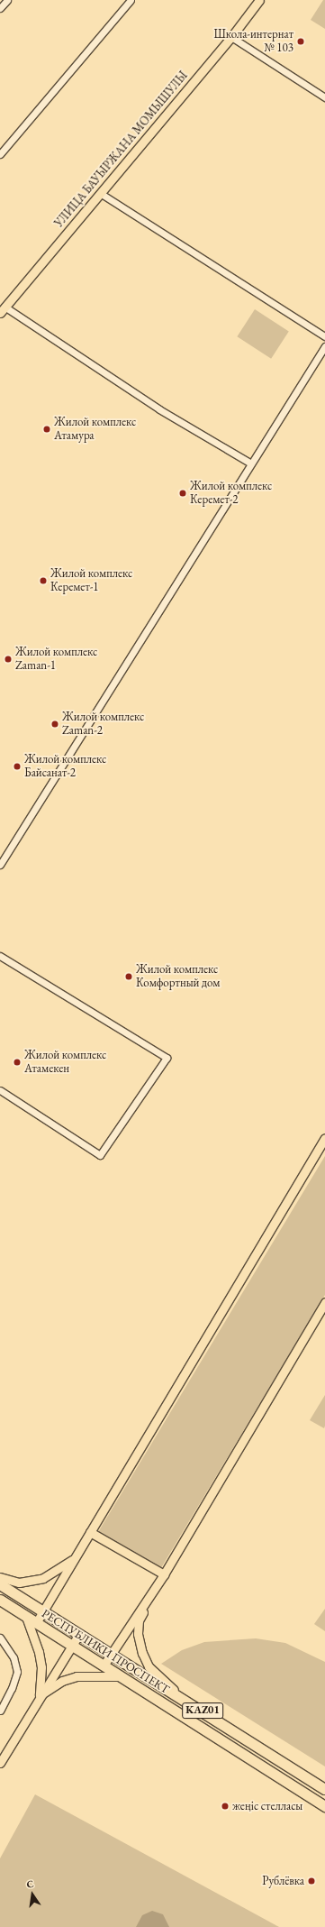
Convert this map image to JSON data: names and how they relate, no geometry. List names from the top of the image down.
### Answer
{
  "streets": {
    "highway": ["РЕСПУБЛИКИ ПРОСПЕКТ", "KАZ01"],
    "main road": ["УЛИЦА БАУЫРЖАНА МОМЫШУЛЫ"]
  },
  "places": [
    "Школа-интернат № 103",
    "Жилой комплекс Атамура",
    "Жилой комплекс Керемет-2",
    "Жилой комплекс Керемет-1",
    "Жилой комплекс Zaman-1",
    "Жилой комплекс Zaman-2",
    "Жилой комплекс Байсанат-2",
    "Жилой комплекс Комфортный дом",
    "Жилой комплекс Атамекен",
    "жеңіс стелласы",
    "Рублёвка"
  ],
  "north": "top"
}
